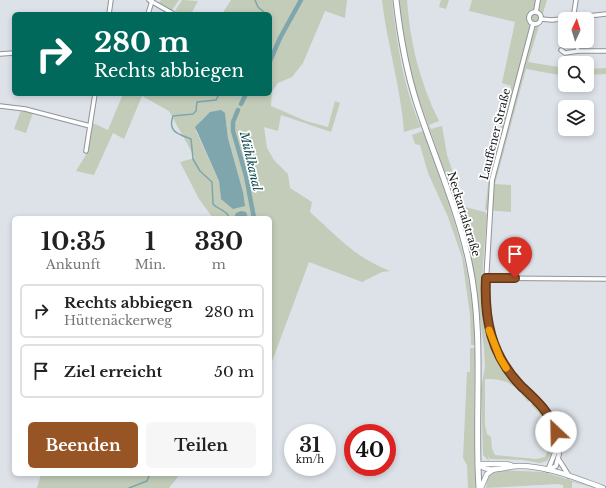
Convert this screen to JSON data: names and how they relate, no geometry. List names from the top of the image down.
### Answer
{
  "streets": {
    "main road": ["Neckartalstraße"],
    "street": ["Lauffener Straße"]
  },
  "water": ["Mühlkanal"],
  "north": "top",
  "page": {
    "turn": ["280 m", "Rechts abbiegen"],
    "eta": [
      "10:35",
      "Ankunft",
      "1",
      "Min.",
      "330",
      "m"
    ],
    "list": [
      {
        "name": "Rechts abbiegen",
        "note": "Hüttenäckerweg",
        "value": "280 m"
      },
      {
        "name": "Ziel erreicht",
        "value": "50 m"
      }
    ],
    "buttons": ["Beenden", "Teilen"],
    "speed": "31 km/h",
    "limit": "40"
  }
}
